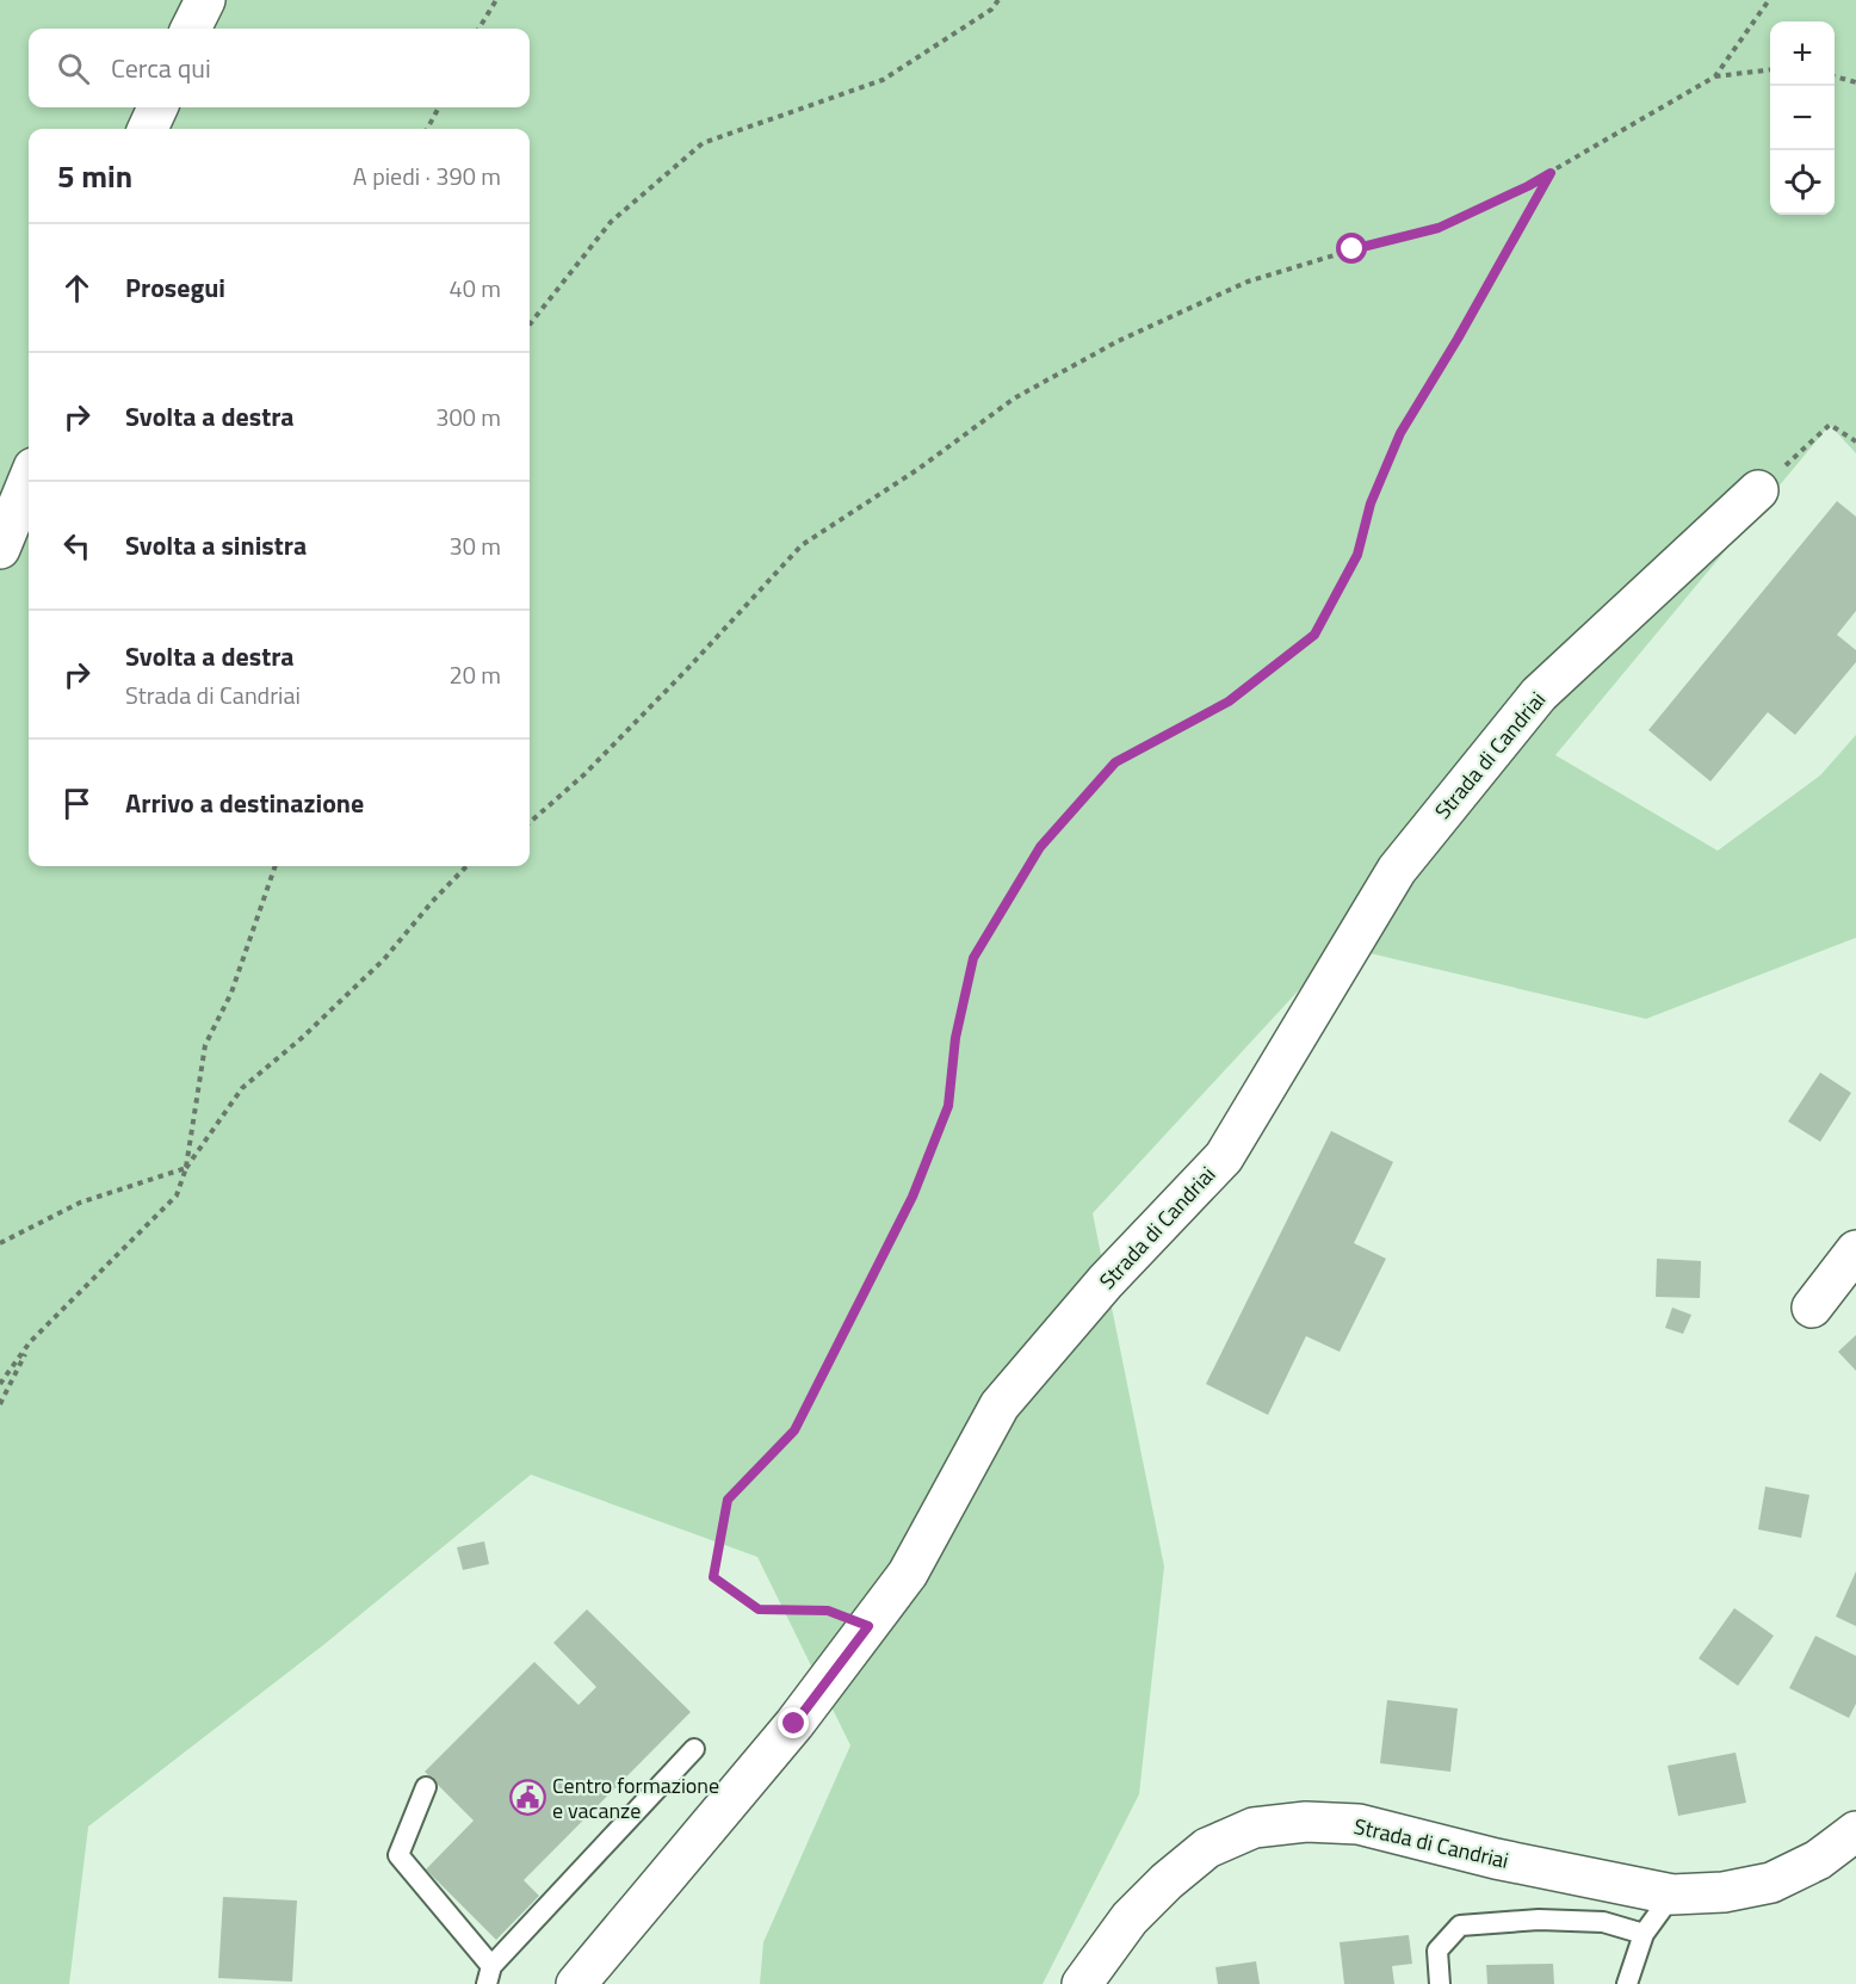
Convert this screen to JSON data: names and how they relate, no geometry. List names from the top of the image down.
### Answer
{
  "streets": {
    "street": ["Strada di Candriai"]
  },
  "places": {
    "public building": ["Centro formazione e vacanze"]
  },
  "page": {
    "map_buttons": ["+", "−"],
    "search": "Cerca qui",
    "heading": ["5 min", "A piedi · 390 m"],
    "list": [
      ["Prosegui", "40 m"],
      ["Svolta a destra", "300 m"],
      ["Svolta a sinistra", "30 m"],
      ["Svolta a destra", "Strada di Candriai", "20 m"],
      "Arrivo a destinazione"
    ]
  }
}
